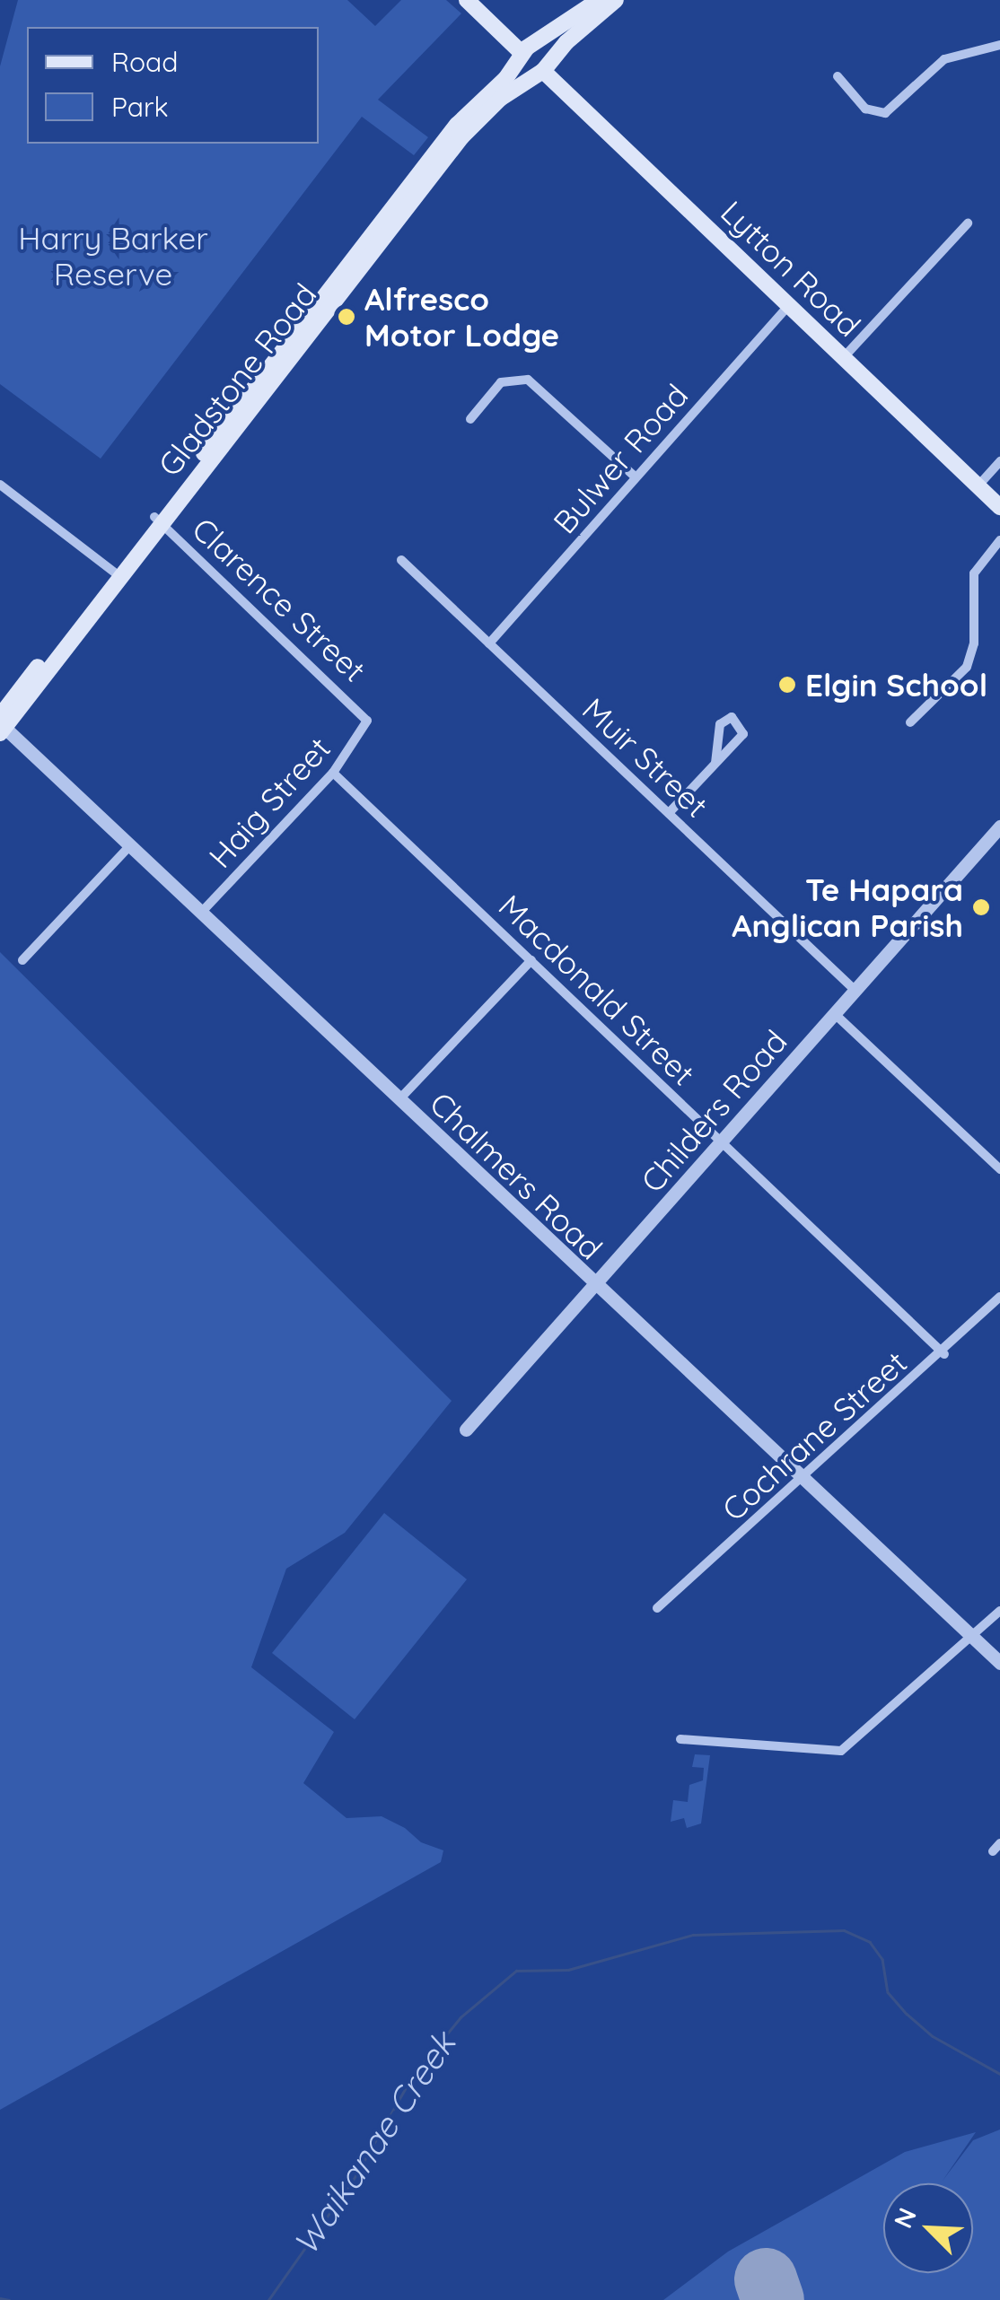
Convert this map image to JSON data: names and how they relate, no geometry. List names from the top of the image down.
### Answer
{
  "streets": {
    "main road": ["Lytton Road", "Gladstone Road"],
    "street": [
      "Bulwer Road",
      "Clarence Street",
      "Muir Street",
      "Haig Street",
      "Macdonald Street",
      "Childers Road",
      "Chalmers Road",
      "Cochrane Street"
    ]
  },
  "crossings": [
    ["Lytton Road", "Gladstone Road"],
    ["Lytton Road", "Bulwer Road"],
    ["Gladstone Road", "Clarence Street"],
    ["Gladstone Road", "Chalmers Road"],
    ["Bulwer Road", "Muir Street"],
    ["Clarence Street", "Haig Street"],
    ["Muir Street", "Childers Road"],
    ["Haig Street", "Macdonald Street"],
    ["Haig Street", "Chalmers Road"],
    ["Macdonald Street", "Childers Road"],
    ["Macdonald Street", "Cochrane Street"],
    ["Childers Road", "Chalmers Road"],
    ["Chalmers Road", "Cochrane Street"]
  ],
  "water": ["Waikanae Creek"],
  "parks": ["Harry Barker Reserve"],
  "places": ["Alfresco Motor Lodge", "Elgin School", "Te Hapara Anglican Parish"],
  "legend": ["Road", "Park"],
  "north": "top left"
}
